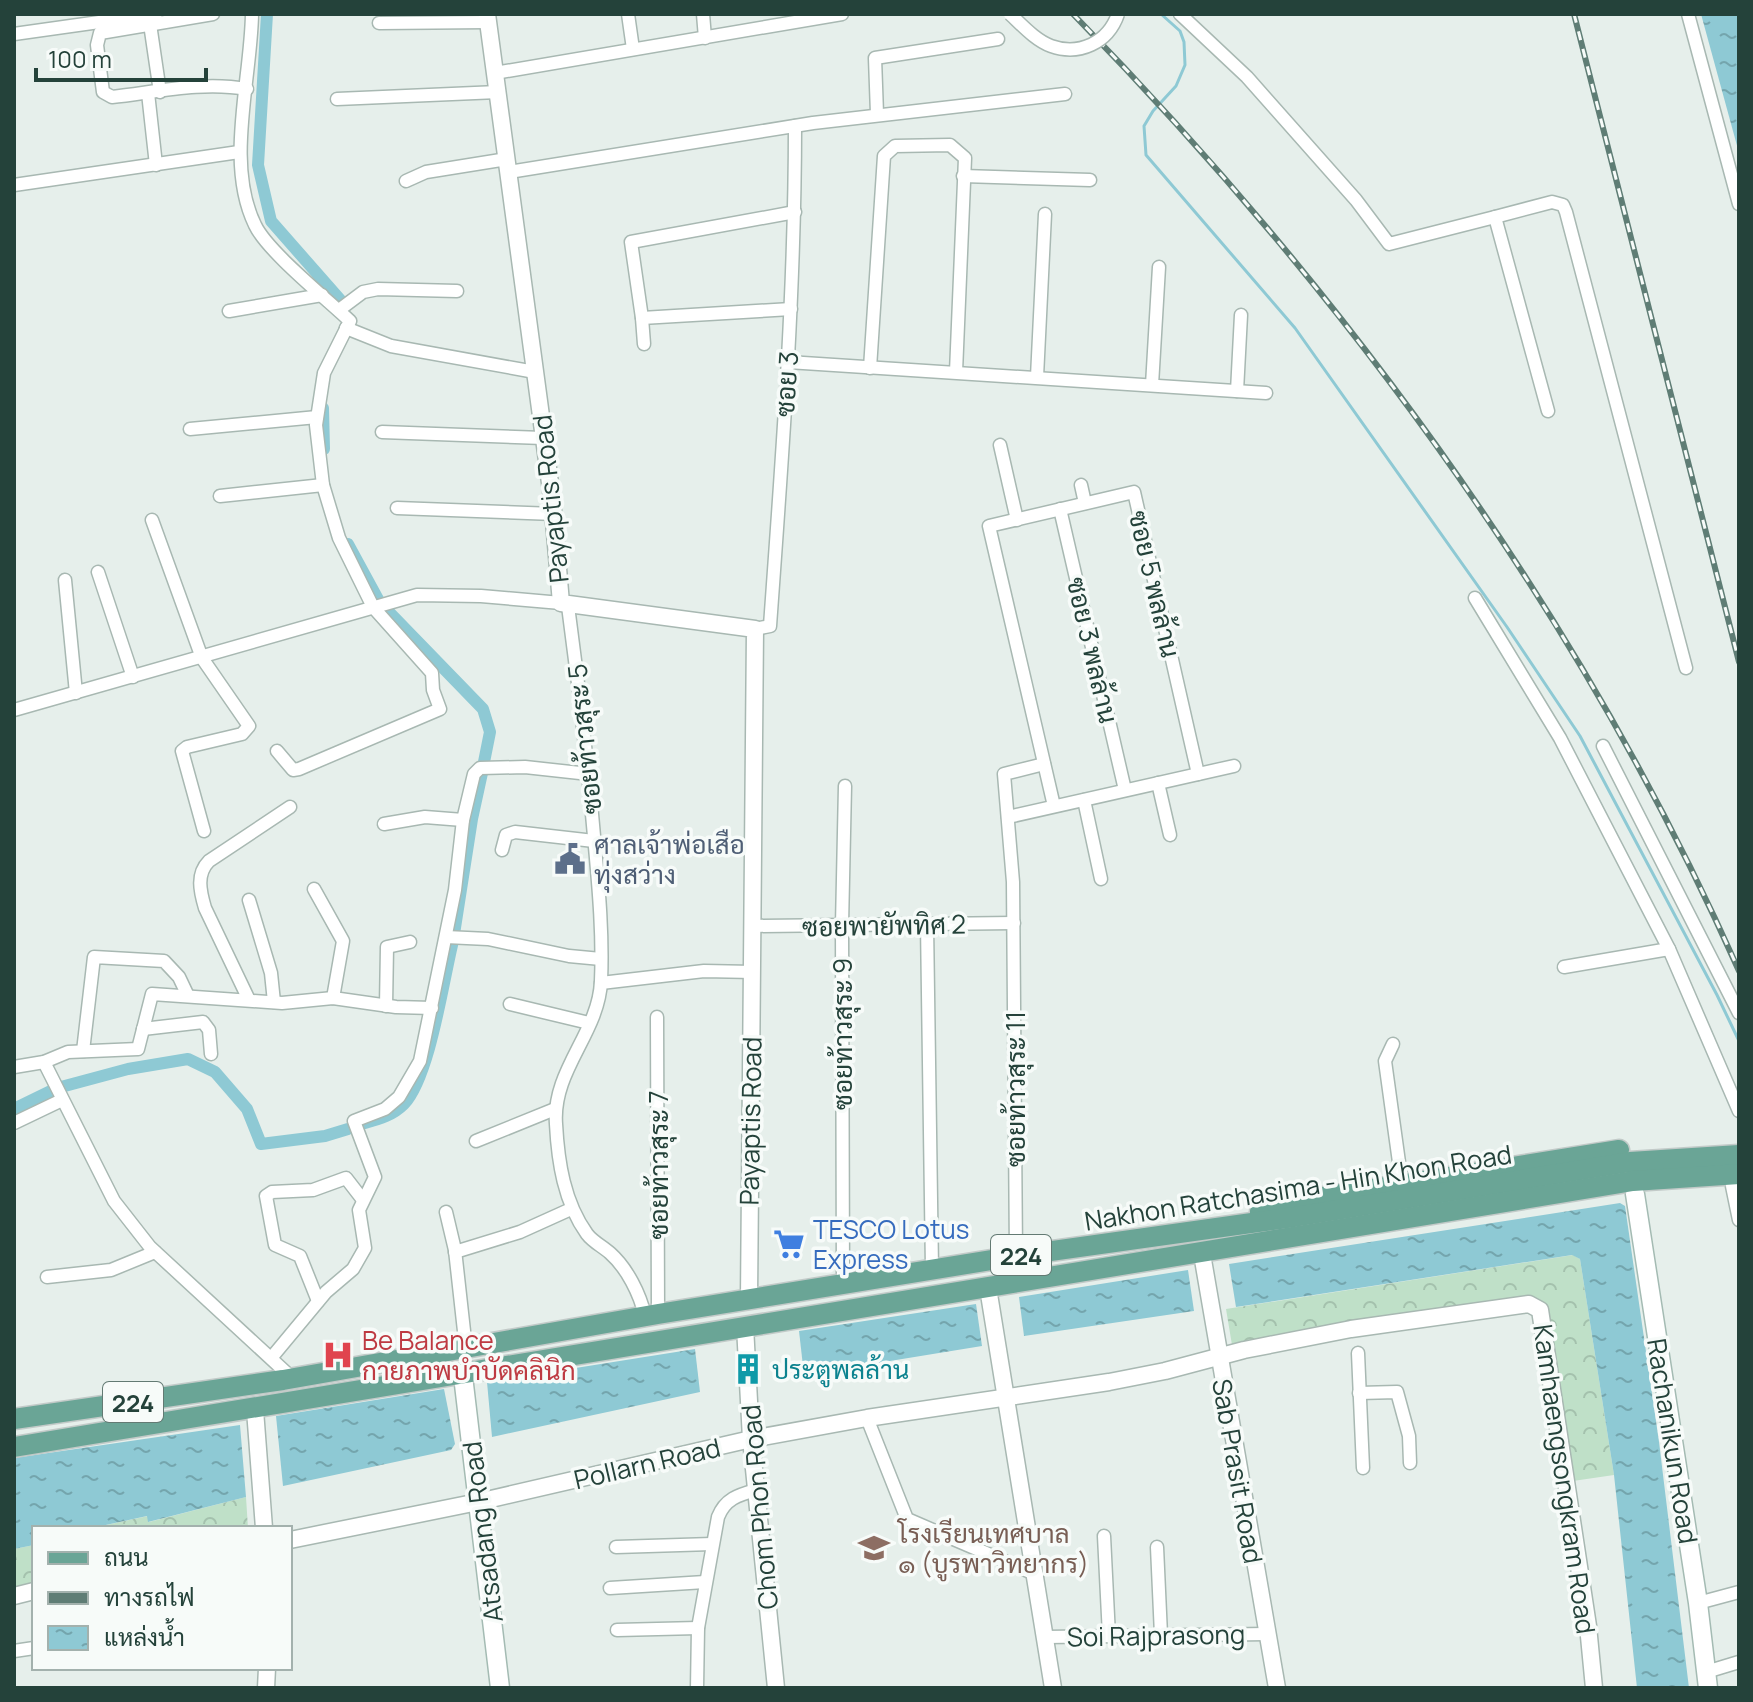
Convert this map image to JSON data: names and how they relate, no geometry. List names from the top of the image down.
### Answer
{
  "streets": {
    "main road": [
      "Nakhon Ratchasima - Hin Khon Road",
      "224",
      "Rachanikun Road",
      "Atsadang Road"
    ],
    "street": [
      "ซอย 3",
      "Payaptis Road",
      "ซอย 5 พลล้าน",
      "ซอย 3 พลล้าน",
      "ซอยท้าวสุระ 5",
      "ซอยพายัพทิศ 2",
      "ซอยท้าวสุระ 9",
      "ซอยท้าวสุระ 11",
      "ซอยท้าวสุระ 7",
      "Pollarn Road",
      "Sab Prasit Road",
      "Kamhaengsongkram Road",
      "Chom Phon Road",
      "Soi Rajprasong"
    ]
  },
  "crossings": [
    ["ซอย 3", "Payaptis Road"],
    ["Payaptis Road", "ซอยท้าวสุระ 5"],
    ["Payaptis Road", "ซอยพายัพทิศ 2"],
    ["Payaptis Road", "Nakhon Ratchasima - Hin Khon Road"],
    ["ซอย 5 พลล้าน", "ซอย 3 พลล้าน"],
    ["ซอย 5 พลล้าน", "ซอยท้าวสุระ 11"],
    ["ซอยท้าวสุระ 5", "ซอยท้าวสุระ 7"],
    ["ซอยท้าวสุระ 5", "Nakhon Ratchasima - Hin Khon Road"],
    ["ซอยพายัพทิศ 2", "ซอยท้าวสุระ 9"],
    ["ซอยพายัพทิศ 2", "ซอยท้าวสุระ 11"],
    ["ซอยท้าวสุระ 9", "Nakhon Ratchasima - Hin Khon Road"],
    ["ซอยท้าวสุระ 11", "Nakhon Ratchasima - Hin Khon Road"],
    ["ซอยท้าวสุระ 7", "Nakhon Ratchasima - Hin Khon Road"],
    ["Pollarn Road", "Sab Prasit Road"],
    ["Pollarn Road", "Kamhaengsongkram Road"],
    ["Pollarn Road", "Chom Phon Road"],
    ["Pollarn Road", "Atsadang Road"],
    ["Sab Prasit Road", "Kamhaengsongkram Road"],
    ["Sab Prasit Road", "Soi Rajprasong"]
  ],
  "places": {
    "public building": ["ศาลเจ้าพ่อเสือ ทุ่งสว่าง"],
    "supermarket": ["TESCO Lotus Express"],
    "hospital": ["Be Balance กายภาพบำบัดคลินิก"],
    "building": ["ประตูพลล้าน"],
    "school or university": ["โรงเรียนเทศบาล ๑ (บูรพาวิทยากร)"]
  },
  "legend": ["ถนน", "ทางรถไฟ", "แหล่งน้ำ"],
  "scale_bar": "100 m"
}
